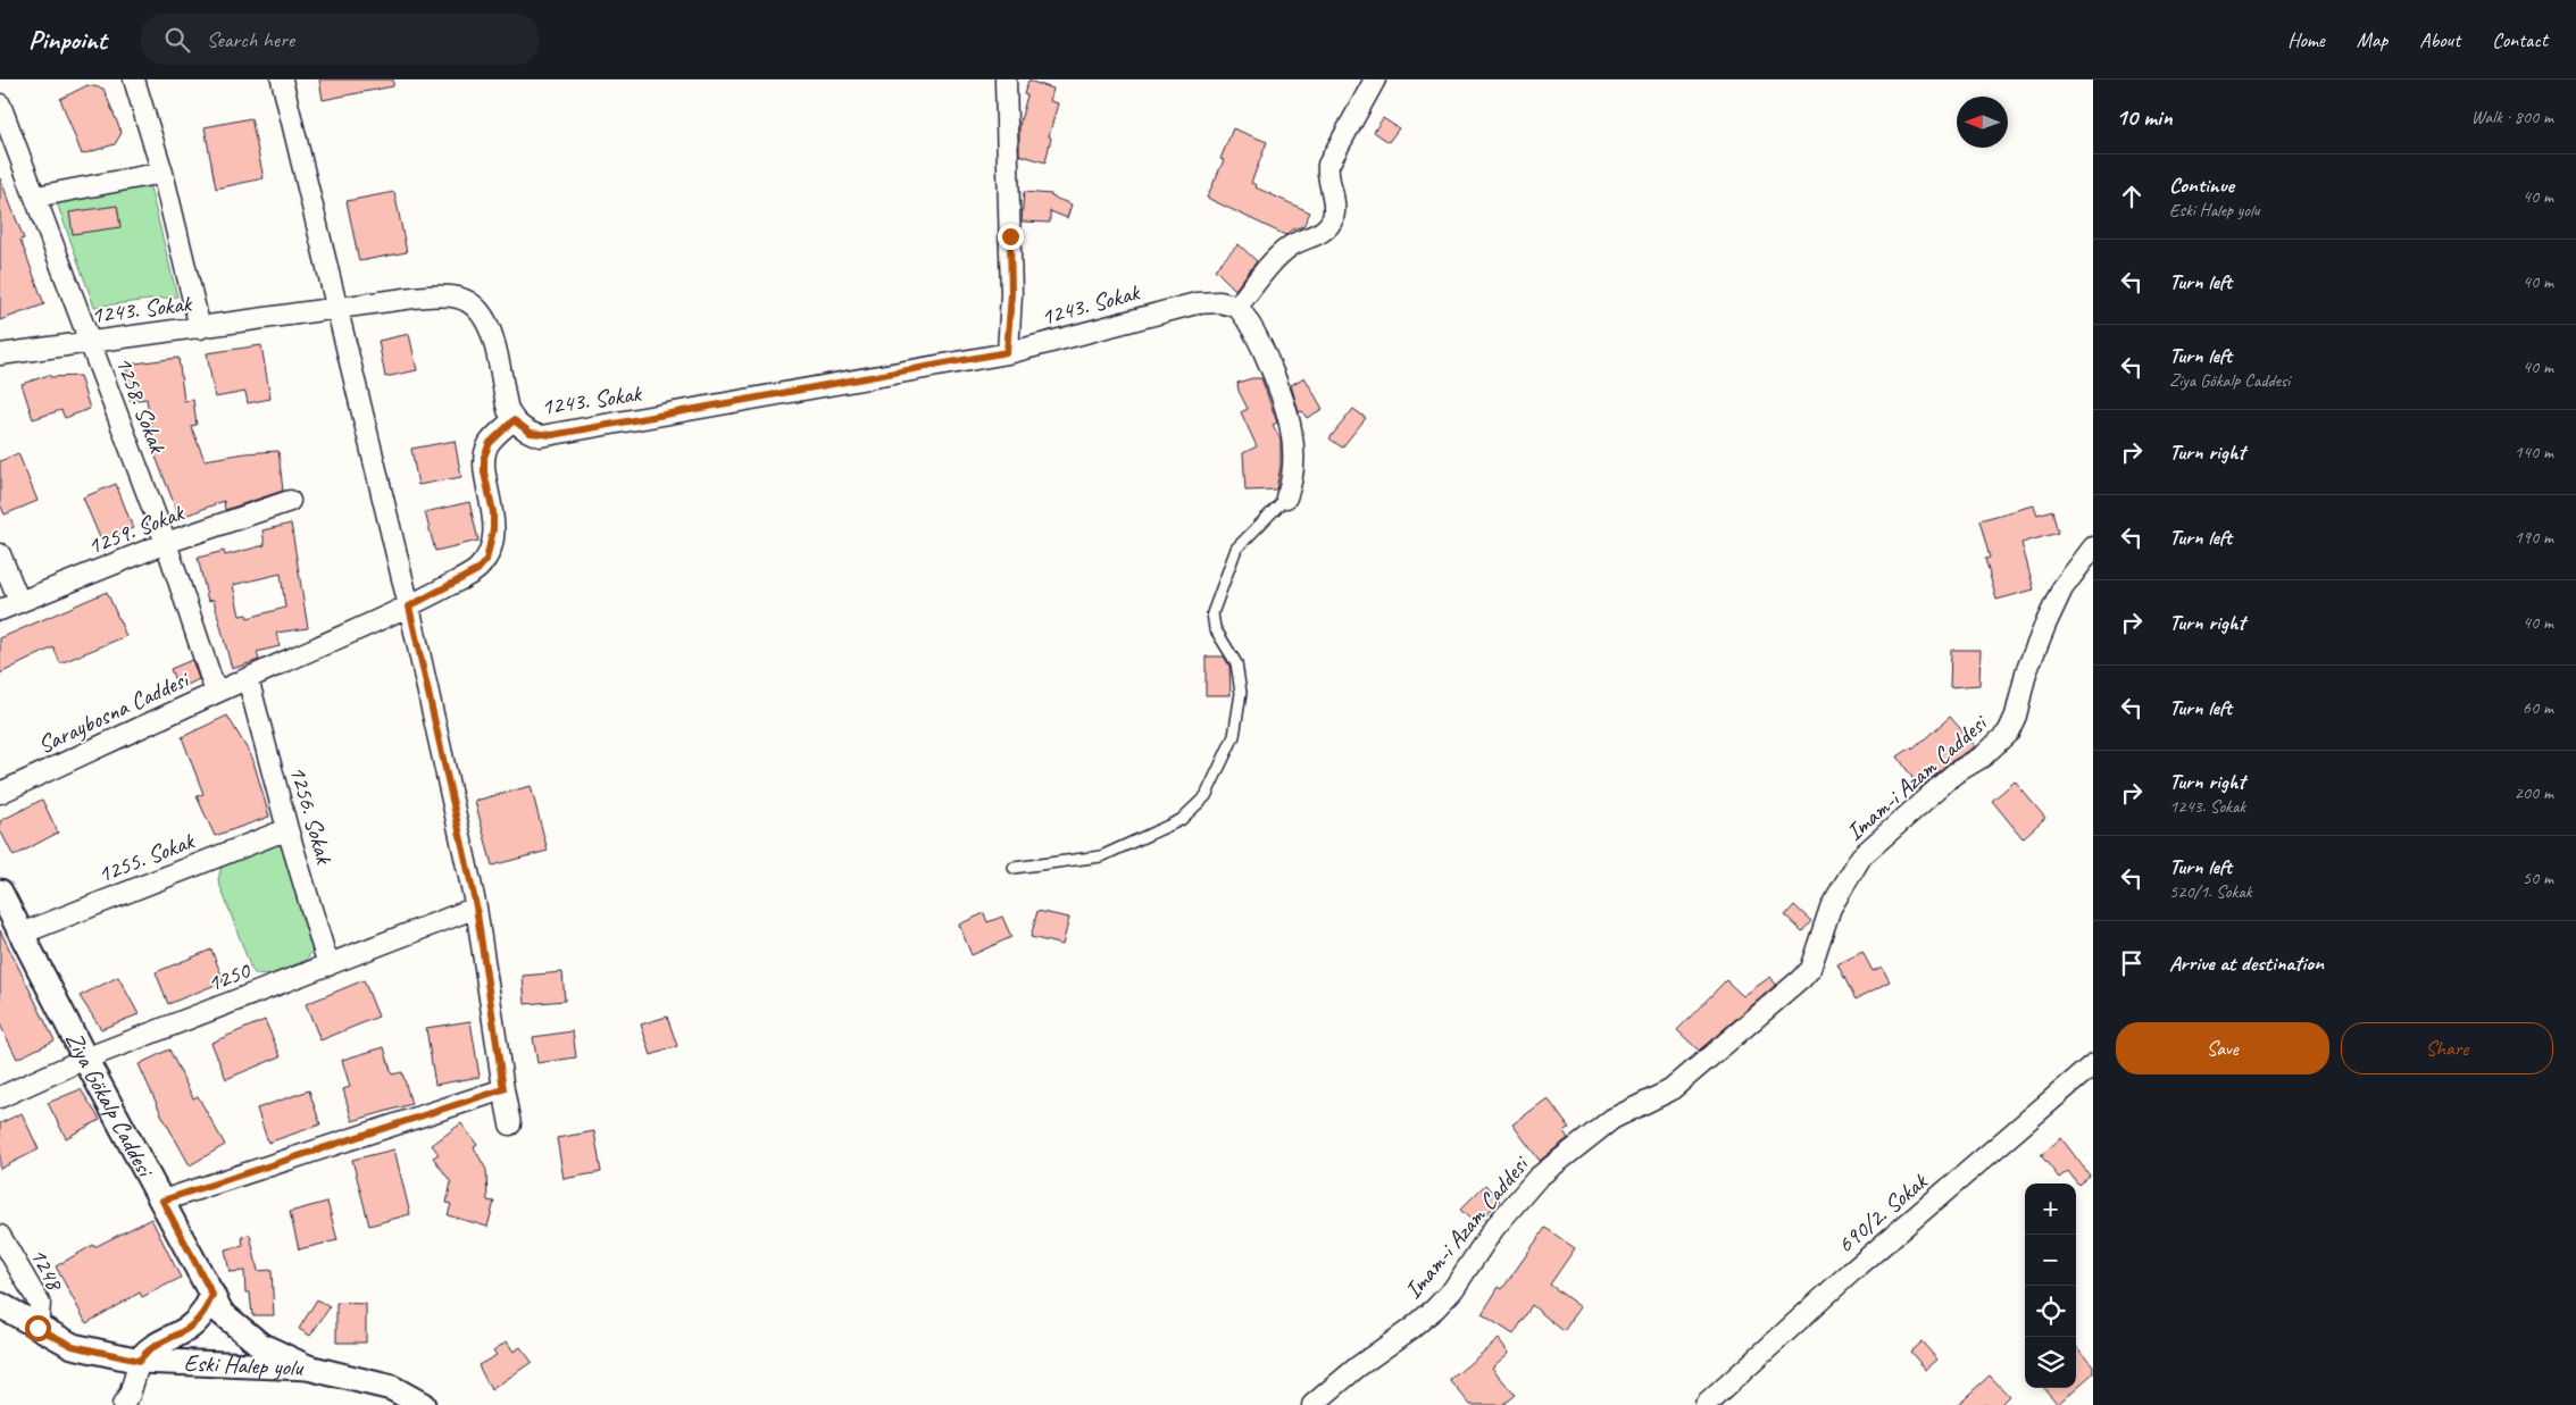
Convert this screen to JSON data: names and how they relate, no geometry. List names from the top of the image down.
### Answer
{
  "streets": {
    "street": [
      "1243. Sokak",
      "1258. Sokak",
      "1259. Sokak",
      "Saraybosna Caddesi",
      "Imam-i Azam Caddesi",
      "1256. Sokak",
      "1255. Sokak",
      "1250",
      "Ziya Gökalp Caddesi",
      "690/2. Sokak",
      "1248",
      "Eski Halep yolu"
    ]
  },
  "crossings": [
    ["1243. Sokak", "1258. Sokak"],
    ["1243. Sokak", "Saraybosna Caddesi"],
    ["1258. Sokak", "1259. Sokak"],
    ["1258. Sokak", "Saraybosna Caddesi"],
    ["Saraybosna Caddesi", "1256. Sokak"],
    ["1256. Sokak", "1255. Sokak"],
    ["1256. Sokak", "1250"],
    ["1255. Sokak", "Ziya Gökalp Caddesi"],
    ["1250", "Ziya Gökalp Caddesi"],
    ["Ziya Gökalp Caddesi", "Eski Halep yolu"],
    ["1248", "Eski Halep yolu"]
  ],
  "north": "left",
  "page": {
    "header": "Pinpoint",
    "search": "Search here",
    "nav": [
      "Home",
      "Map",
      "About",
      "Contact"
    ],
    "heading": ["10 min", "Walk · 800 m"],
    "list": [
      ["Continue", "Eski Halep yolu", "40 m"],
      ["Turn left", "40 m"],
      ["Turn left", "Ziya Gökalp Caddesi", "40 m"],
      ["Turn right", "140 m"],
      ["Turn left", "190 m"],
      ["Turn right", "40 m"],
      ["Turn left", "60 m"],
      ["Turn right", "1243. Sokak", "200 m"],
      ["Turn left", "520/1. Sokak", "50 m"],
      "Arrive at destination"
    ],
    "buttons": ["Save", "Share"],
    "map_buttons": ["+", "−"]
  }
}
